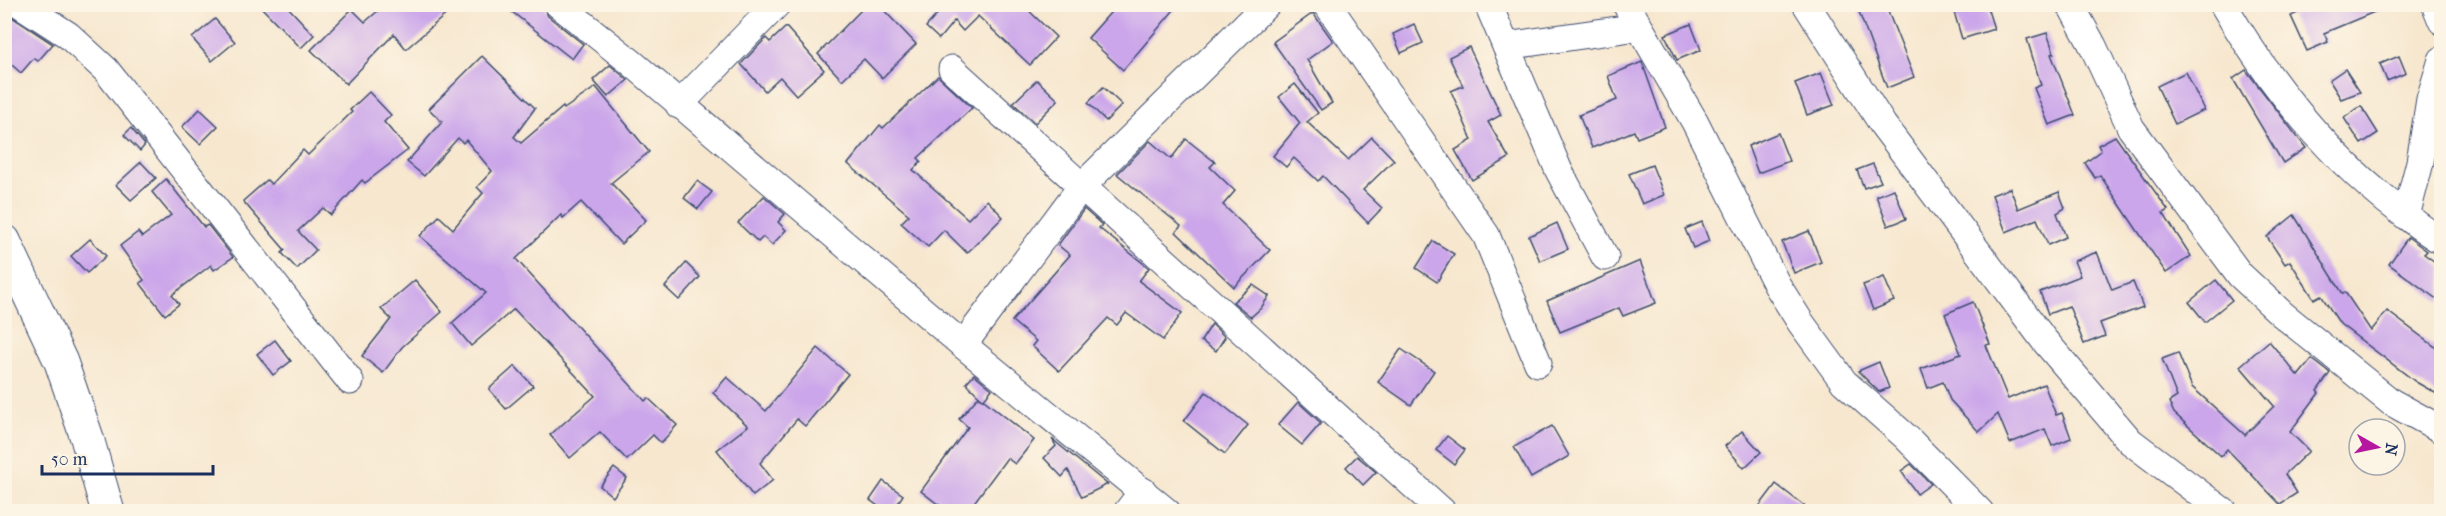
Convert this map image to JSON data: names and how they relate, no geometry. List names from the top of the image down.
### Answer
{
  "scale_bar": "50 m",
  "north": "right"
}
